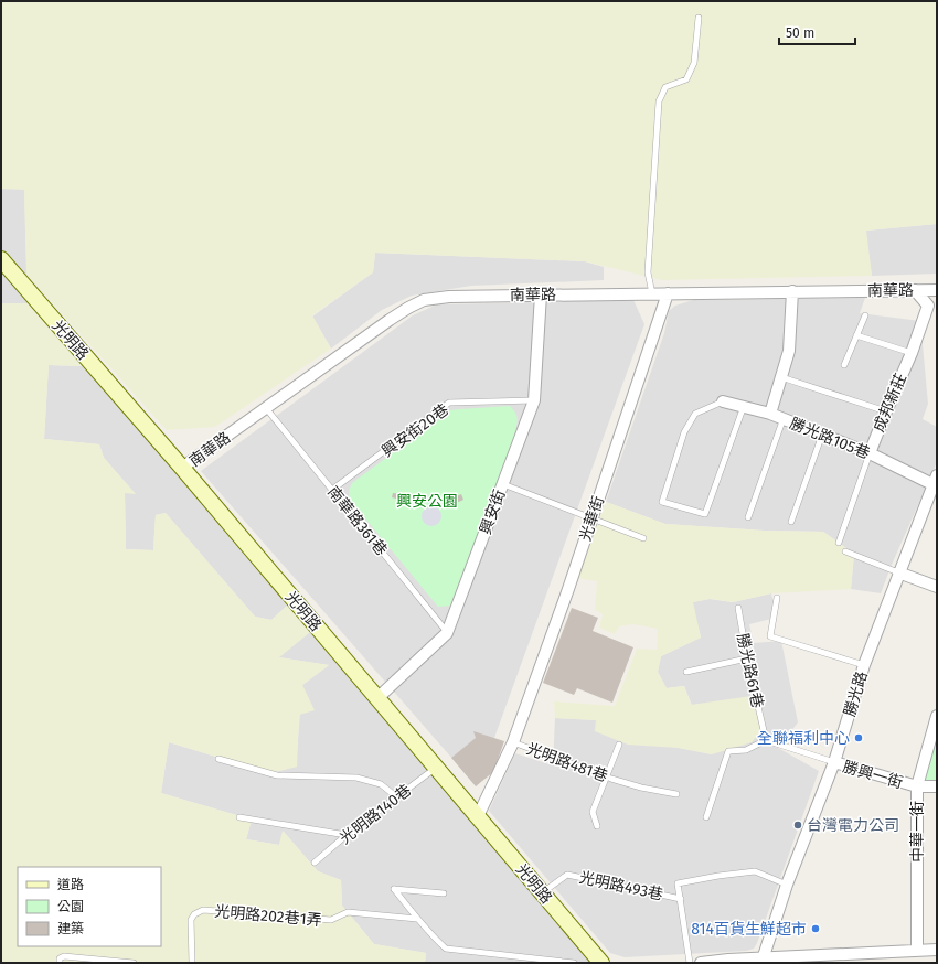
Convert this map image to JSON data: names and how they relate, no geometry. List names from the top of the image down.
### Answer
{
  "streets": {
    "main road": ["光明路"],
    "street": [
      "南華路",
      "成邦新莊",
      "勝光路105巷",
      "興安街",
      "光華街",
      "勝光路",
      "光明路481巷",
      "勝興一街",
      "中華一街"
    ],
    "lane": [
      "興安街20巷",
      "南華路361巷",
      "勝光路61巷",
      "光明路140巷",
      "光明路493巷",
      "光明路202巷1弄"
    ]
  },
  "crossings": [
    ["南華路", "光明路"],
    ["南華路", "成邦新莊"],
    ["南華路", "興安街"],
    ["南華路", "光華街"],
    ["南華路", "南華路361巷"],
    ["光明路", "興安街"],
    ["光明路", "光明路481巷"],
    ["光明路", "光明路140巷"],
    ["光明路", "光明路493巷"],
    ["成邦新莊", "勝光路105巷"],
    ["興安街20巷", "興安街"],
    ["興安街20巷", "南華路361巷"],
    ["勝光路105巷", "勝光路"],
    ["興安街", "南華路361巷"],
    ["光華街", "光明路481巷"],
    ["勝光路", "勝興一街"],
    ["勝興一街", "中華一街"]
  ],
  "parks": ["興安公園"],
  "places": ["全聯福利中心", "台灣電力公司", "814百貨生鮮超市"],
  "legend": ["道路", "公園", "建築"],
  "scale_bar": "50 m"
}
